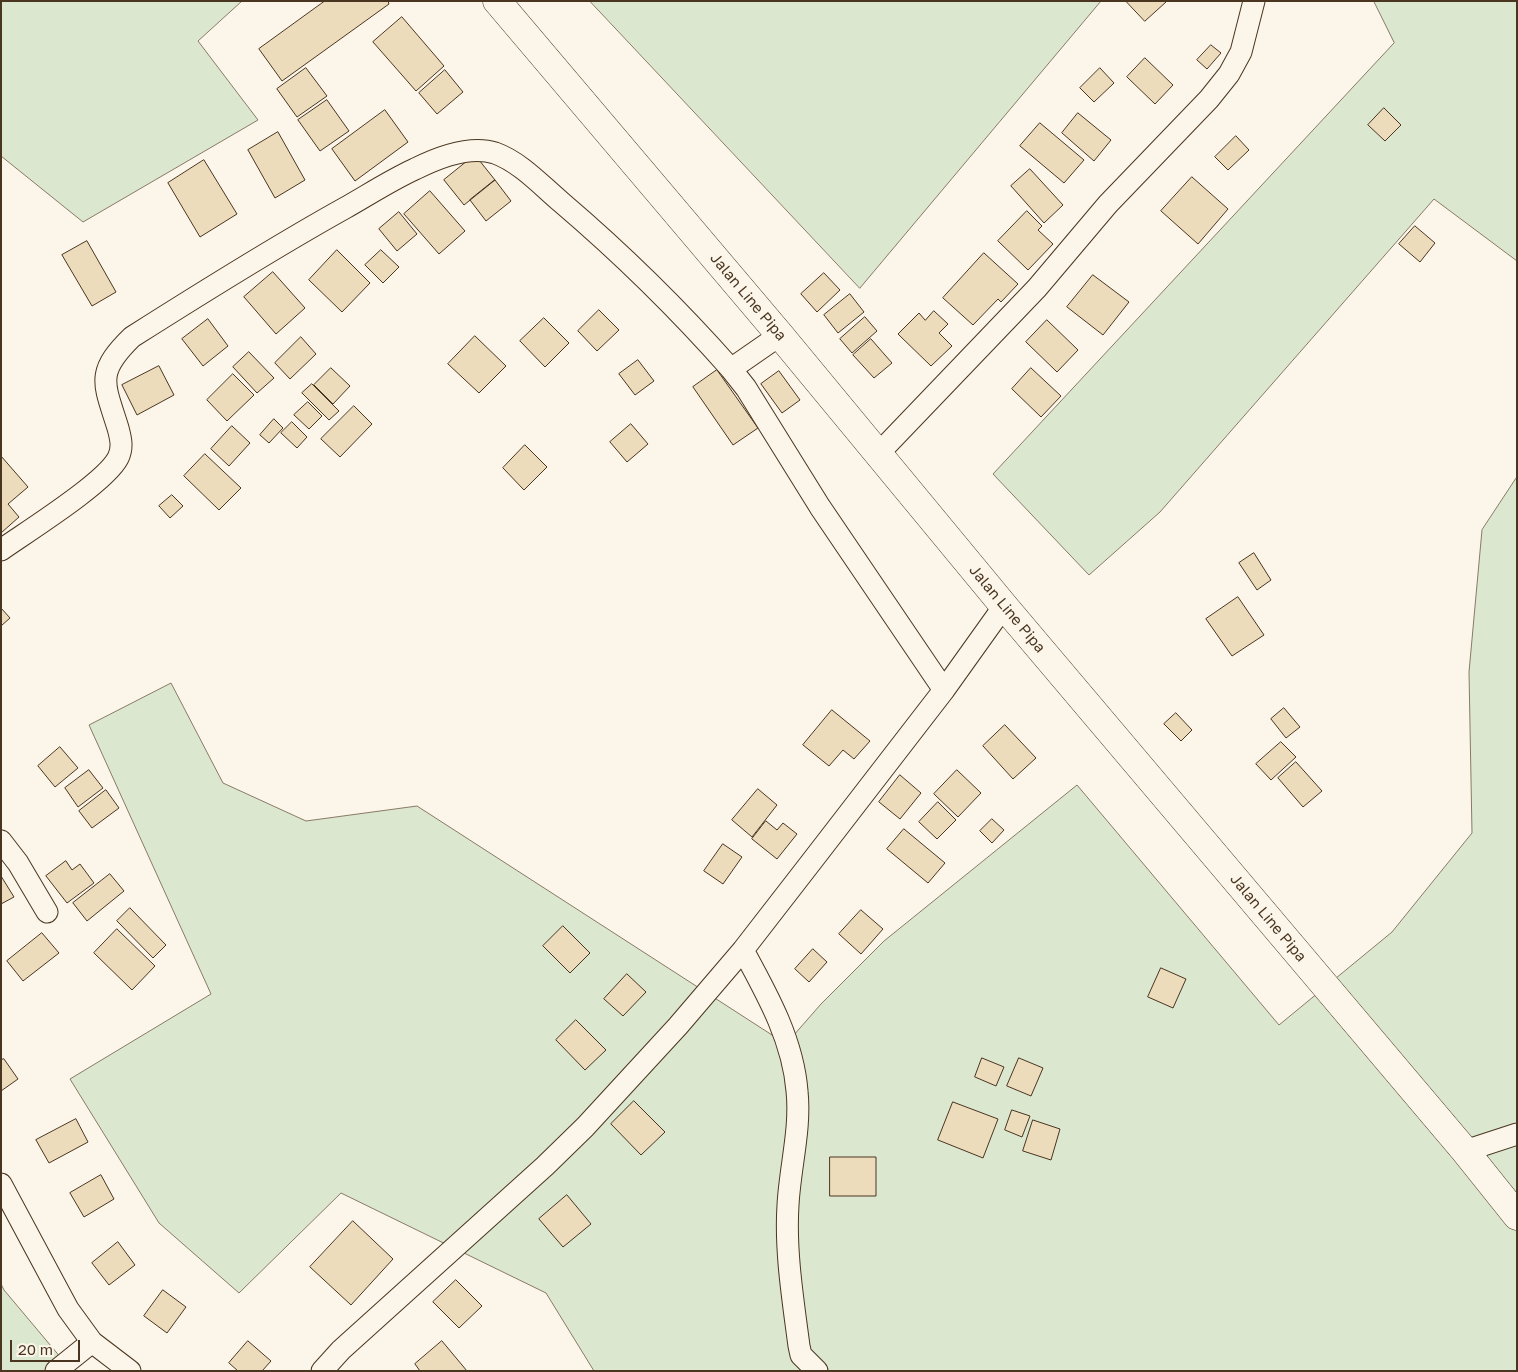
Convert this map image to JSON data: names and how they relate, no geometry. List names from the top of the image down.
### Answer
{
  "streets": {
    "main road": ["Jalan Line Pipa"]
  },
  "scale_bar": "20 m"
}
